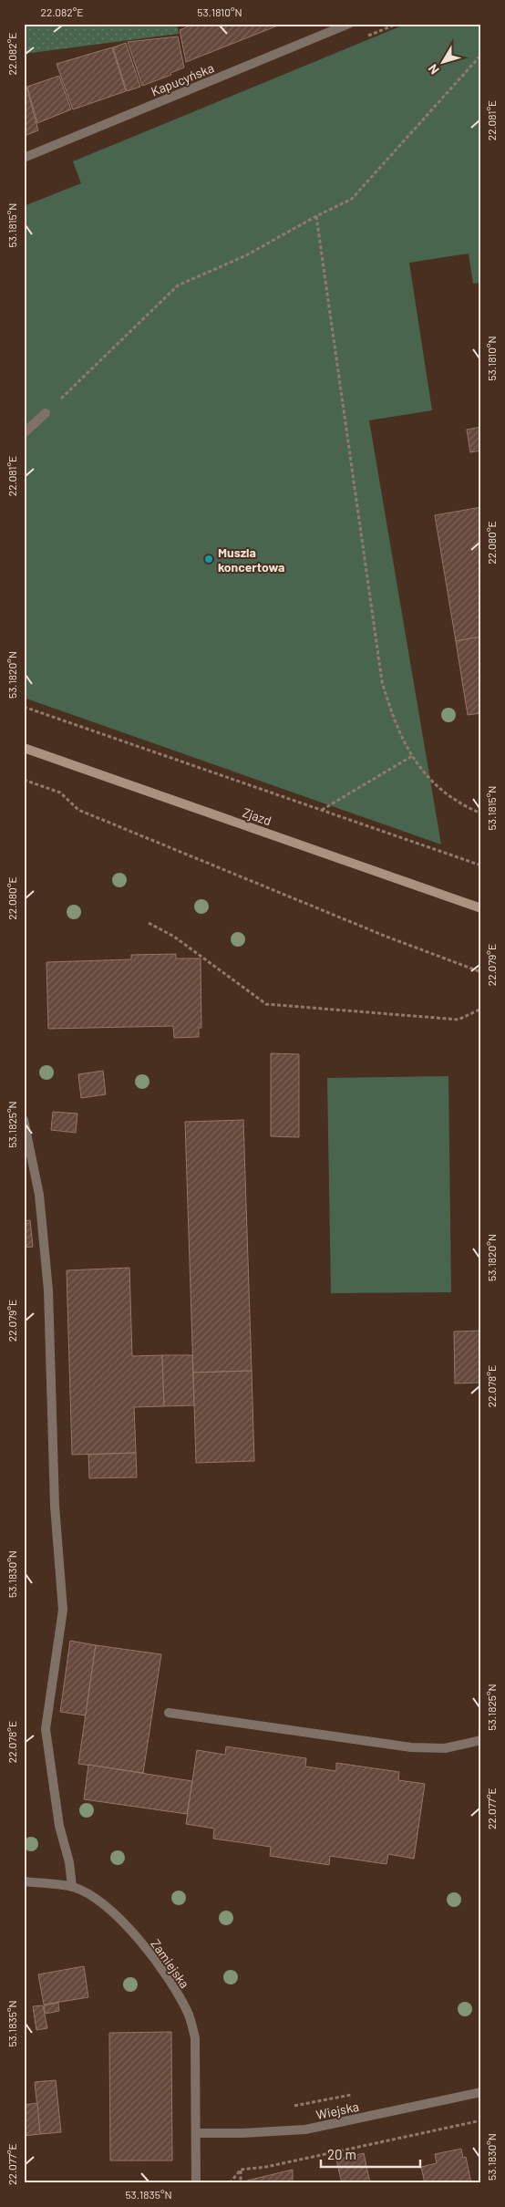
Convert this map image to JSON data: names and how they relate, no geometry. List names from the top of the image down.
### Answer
{
  "streets": {
    "main road": ["Zjazd"],
    "street": ["Kapucyńska", "Zamiejska", "Wiejska"]
  },
  "crossings": [
    ["Zamiejska", "Wiejska"]
  ],
  "places": ["Muszla koncertowa"],
  "scale_bar": "20 m",
  "north": "bottom left",
  "coordinates": [
    "22.082°E",
    "53.1810°N",
    "22.081°E",
    "53.1815°N",
    "22.080°E",
    "53.1820°N",
    "22.079°E",
    "53.1825°N",
    "22.078°E",
    "53.1830°N",
    "22.077°E",
    "53.1835°N"
  ]
}
